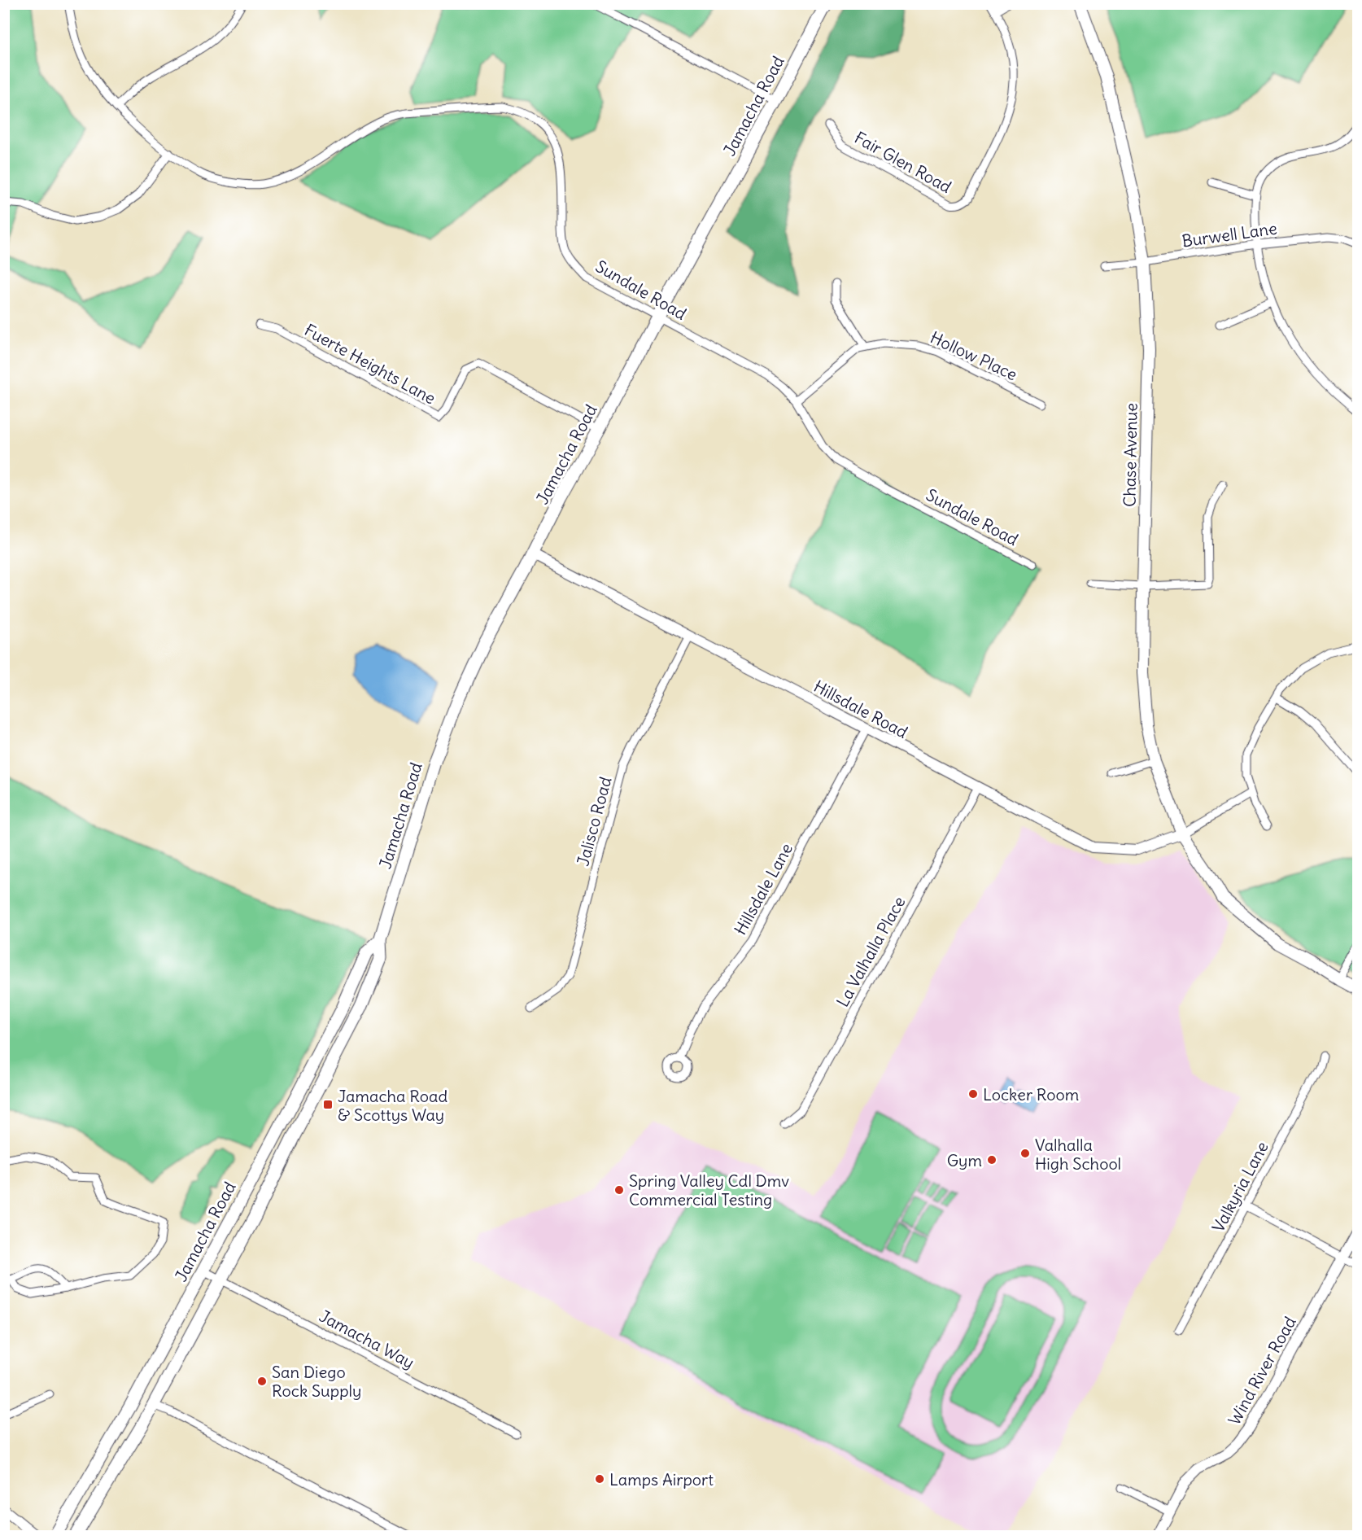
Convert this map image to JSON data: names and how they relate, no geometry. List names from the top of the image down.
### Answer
{
  "streets": {
    "main road": ["Jamacha Road", "Chase Avenue"],
    "street": [
      "Fair Glen Road",
      "Burwell Lane",
      "Sundale Road",
      "Hollow Place",
      "Fuerte Heights Lane",
      "Hillsdale Road",
      "Jalisco Road",
      "Hillsdale Lane",
      "La Valhalla Place",
      "Valkyria Lane",
      "Jamacha Way",
      "Wind River Road"
    ]
  },
  "crossings": [
    ["Jamacha Road", "Sundale Road"],
    ["Jamacha Road", "Fuerte Heights Lane"],
    ["Jamacha Road", "Hillsdale Road"],
    ["Jamacha Road", "Jamacha Way"],
    ["Burwell Lane", "Chase Avenue"],
    ["Sundale Road", "Hollow Place"],
    ["Chase Avenue", "Hillsdale Road"],
    ["Hillsdale Road", "Jalisco Road"],
    ["Hillsdale Road", "Hillsdale Lane"],
    ["Hillsdale Road", "La Valhalla Place"]
  ],
  "places": {
    "other": [
      "Locker Room",
      "Valhalla High School",
      "Gym",
      "Spring Valley Cdl Dmv Commercial Testing",
      "San Diego Rock Supply",
      "Lamps Airport"
    ],
    "transit": ["Jamacha Road & Scottys Way"]
  }
}
